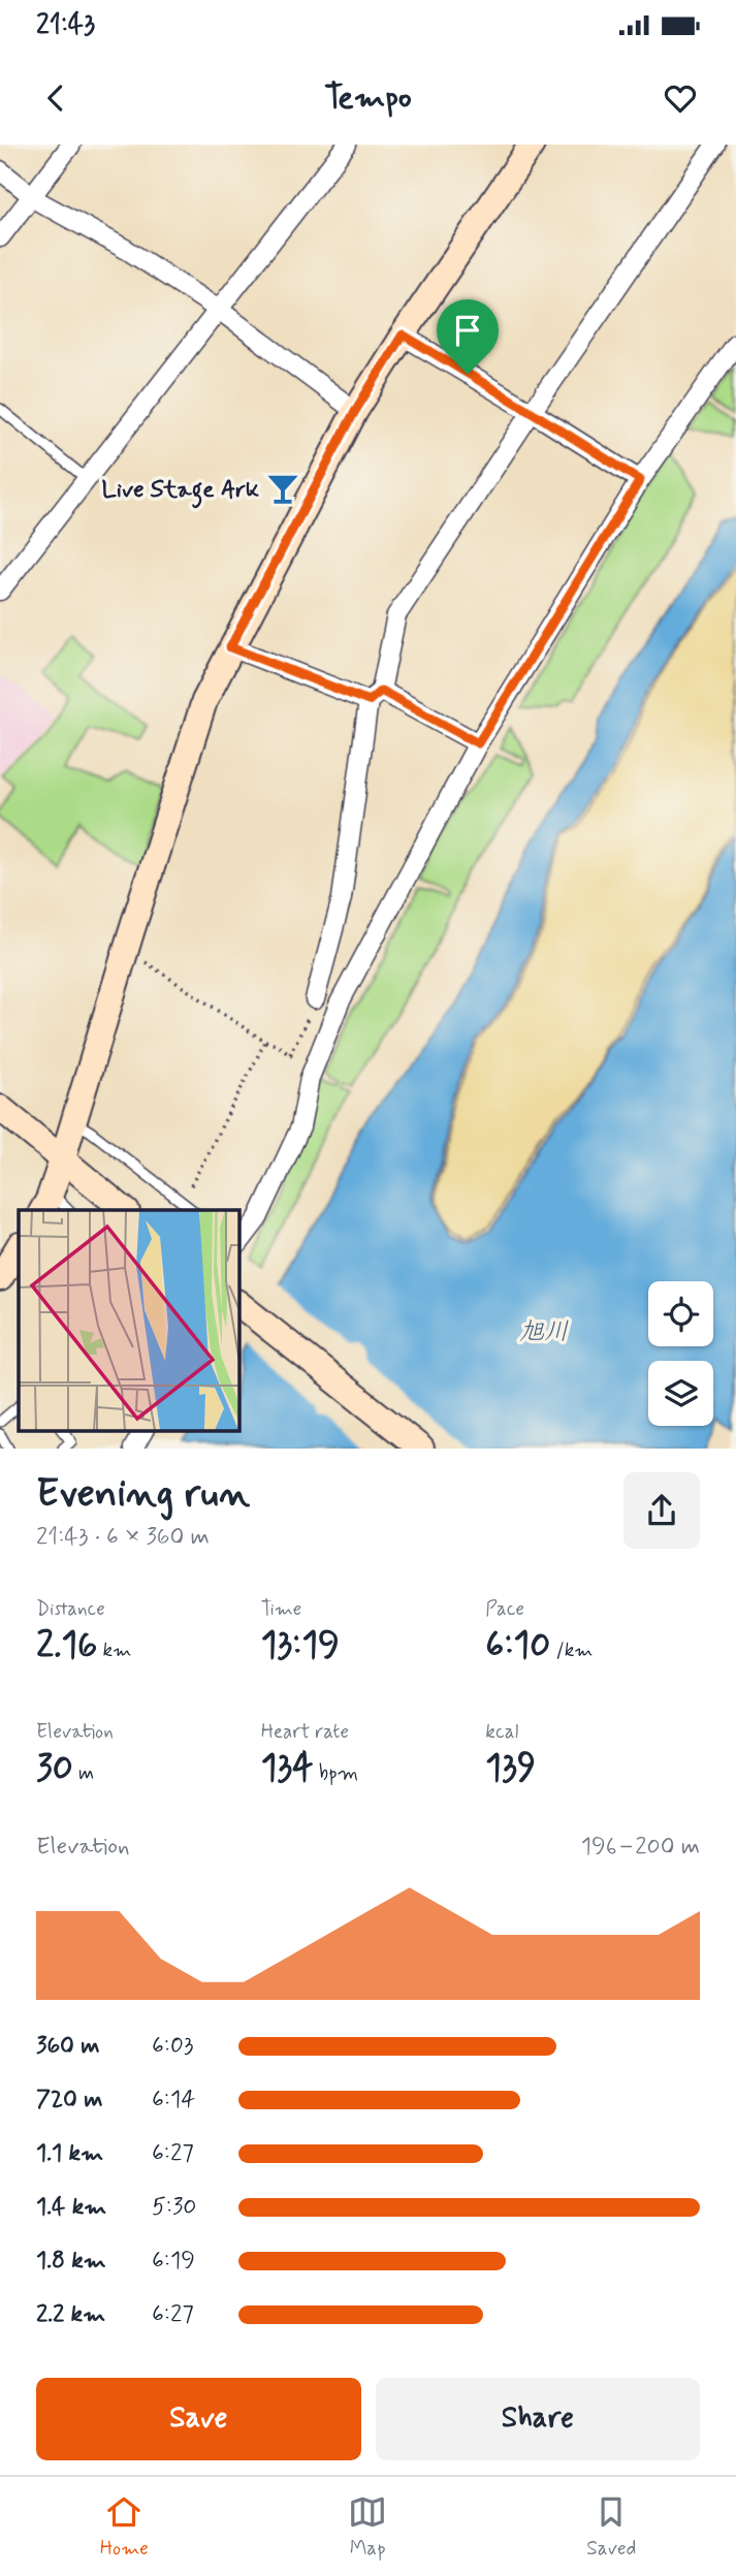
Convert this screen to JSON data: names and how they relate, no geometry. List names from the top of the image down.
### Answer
{
  "water": ["旭川"],
  "places": {
    "bar": ["Live Stage Ark"]
  },
  "page": {
    "status": "21:43",
    "header": "Tempo",
    "heading": ["Evening run", "21:43 · 6 × 360 m"],
    "stats": [
      ["Distance", "2.16 km"],
      ["Time", "13:19"],
      ["Pace", "6:10 /km"],
      ["Elevation", "30 m"],
      ["Heart rate", "134 bpm"],
      ["kcal", "139"]
    ],
    "chart": ["Elevation", "196–200 m"],
    "list": [
      {
        "name": "360 m",
        "note": "6:03"
      },
      {
        "name": "720 m",
        "note": "6:14"
      },
      {
        "name": "1.1 km",
        "note": "6:27"
      },
      {
        "name": "1.4 km",
        "note": "5:30"
      },
      {
        "name": "1.8 km",
        "note": "6:19"
      },
      {
        "name": "2.2 km",
        "note": "6:27"
      }
    ],
    "buttons": ["Save", "Share"],
    "tabs": ["Home", "Map", "Saved"]
  }
}
